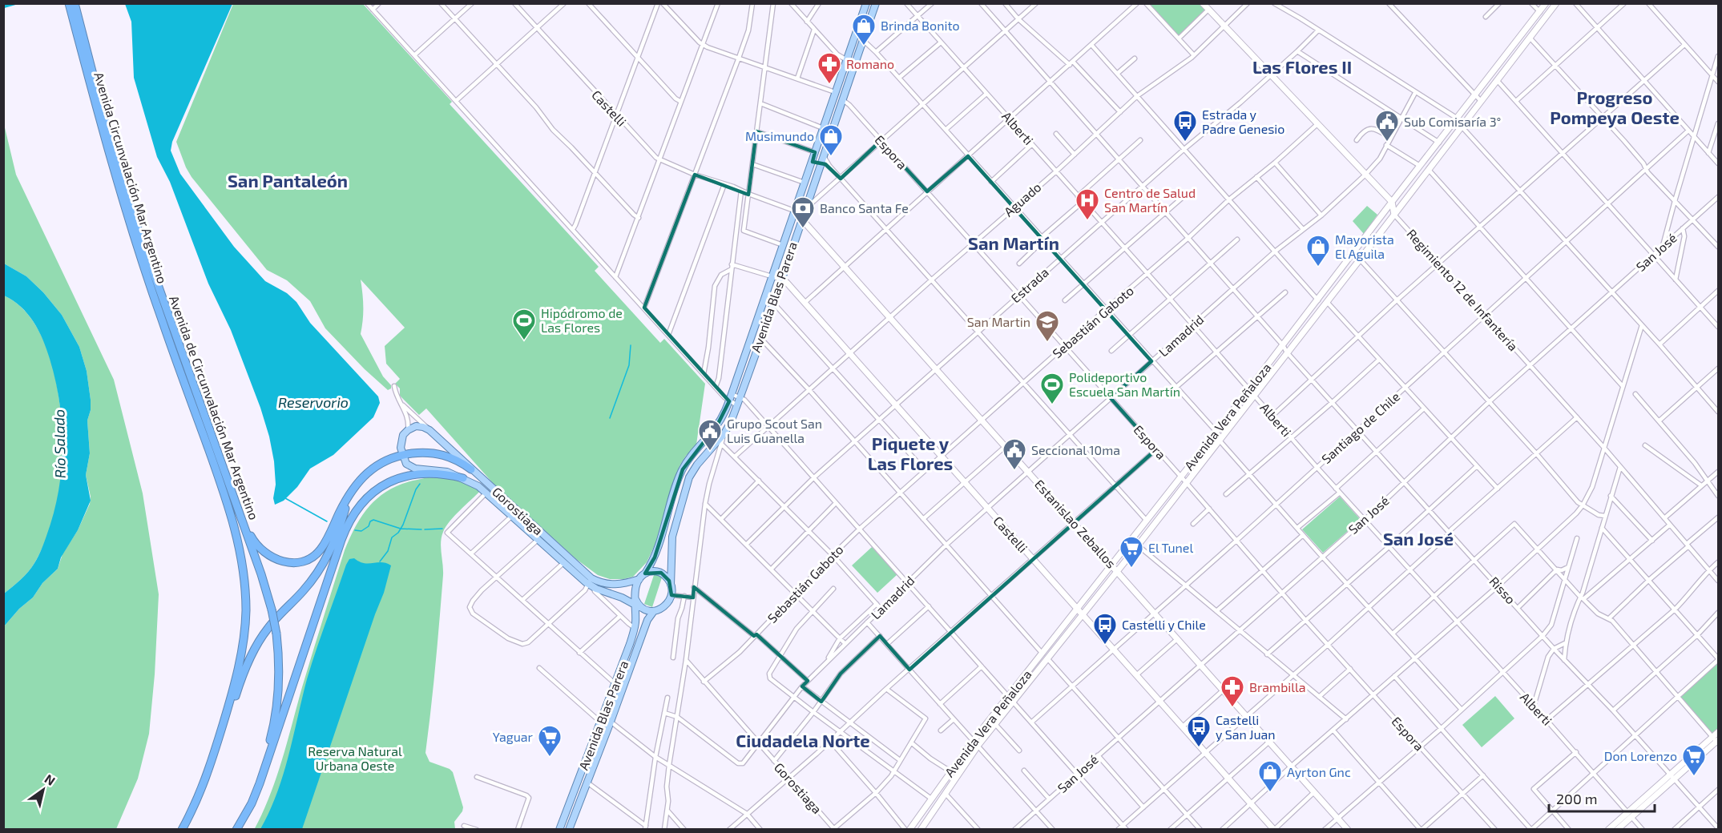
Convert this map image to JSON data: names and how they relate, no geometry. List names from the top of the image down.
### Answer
{
  "streets": {
    "highway": ["Avenida Circunvalación Mar Argentino", "Avenida de Circunvalación Mar Argentino"],
    "main road": [
      "Castelli",
      "Avenida Blas Parera",
      "Avenida Vera Peñaloza",
      "Gorostiaga",
      "Estanislao Zeballos"
    ],
    "street": [
      "Alberti",
      "Espora",
      "Aguado",
      "San José",
      "Estrada",
      "Regimiento 12 de Infantería",
      "Sebastián Gaboto",
      "Lamadrid",
      "Santiago de Chile",
      "Risso"
    ]
  },
  "crossings": [
    ["Castelli", "Aguado"],
    ["Castelli", "San José"],
    ["Castelli", "Estrada"],
    ["Castelli", "Avenida Blas Parera"],
    ["Castelli", "Sebastián Gaboto"],
    ["Castelli", "Lamadrid"],
    ["Castelli", "Avenida Vera Peñaloza"],
    ["Castelli", "Santiago de Chile"],
    ["Castelli", "Estanislao Zeballos"],
    ["Alberti", "Aguado"],
    ["Alberti", "San José"],
    ["Alberti", "Estrada"],
    ["Alberti", "Sebastián Gaboto"],
    ["Alberti", "Lamadrid"],
    ["Alberti", "Avenida Vera Peñaloza"],
    ["Alberti", "Santiago de Chile"],
    ["Espora", "Aguado"],
    ["Espora", "San José"],
    ["Espora", "Estrada"],
    ["Espora", "Avenida Blas Parera"],
    ["Espora", "Sebastián Gaboto"],
    ["Espora", "Lamadrid"],
    ["Espora", "Avenida Vera Peñaloza"],
    ["Espora", "Santiago de Chile"],
    ["Aguado", "Estanislao Zeballos"],
    ["Aguado", "Risso"],
    ["San José", "Regimiento 12 de Infantería"],
    ["San José", "Estanislao Zeballos"],
    ["San José", "Risso"],
    ["Estrada", "Estanislao Zeballos"],
    ["Estrada", "Risso"],
    ["Regimiento 12 de Infantería", "Avenida Vera Peñaloza"],
    ["Regimiento 12 de Infantería", "Santiago de Chile"],
    ["Avenida Blas Parera", "Gorostiaga"],
    ["Avenida Blas Parera", "Estanislao Zeballos"],
    ["Sebastián Gaboto", "Gorostiaga"],
    ["Sebastián Gaboto", "Estanislao Zeballos"],
    ["Sebastián Gaboto", "Risso"],
    ["Lamadrid", "Gorostiaga"],
    ["Lamadrid", "Estanislao Zeballos"],
    ["Lamadrid", "Risso"],
    ["Avenida Vera Peñaloza", "Estanislao Zeballos"],
    ["Avenida Vera Peñaloza", "Risso"],
    ["Santiago de Chile", "Estanislao Zeballos"],
    ["Santiago de Chile", "Risso"]
  ],
  "districts": [
    "Las Flores II",
    "Progreso Pompeya Oeste",
    "San Pantaleón",
    "San Martín",
    "Piquete y Las Flores",
    "San José",
    "Ciudadela Norte"
  ],
  "water": ["Reservorio", "Río Salado"],
  "parks": ["Reserva Natural Urbana Oeste"],
  "places": {
    "shop": [
      "Brinda Bonito",
      "Musimundo",
      "Mayorista El Aguila",
      "Ayrton Gnc"
    ],
    "pharmacy": ["Romano", "Brambilla"],
    "bus stop": ["Estrada y Padre Genesio", "Castelli y Chile", "Castelli y San Juan"],
    "public building": ["Sub Comisaría 3°", "Grupo Scout San Luis Guanella", "Seccional 10ma"],
    "hospital": ["Centro de Salud San Martín"],
    "bank": ["Banco Santa Fe"],
    "sports": ["Hipódromo de Las Flores", "Polideportivo Escuela San Martín"],
    "school or university": ["San Martin"],
    "supermarket": ["El Tunel", "Yaguar", "Don Lorenzo"]
  },
  "scale_bar": "200 m",
  "north": "top right"
}
